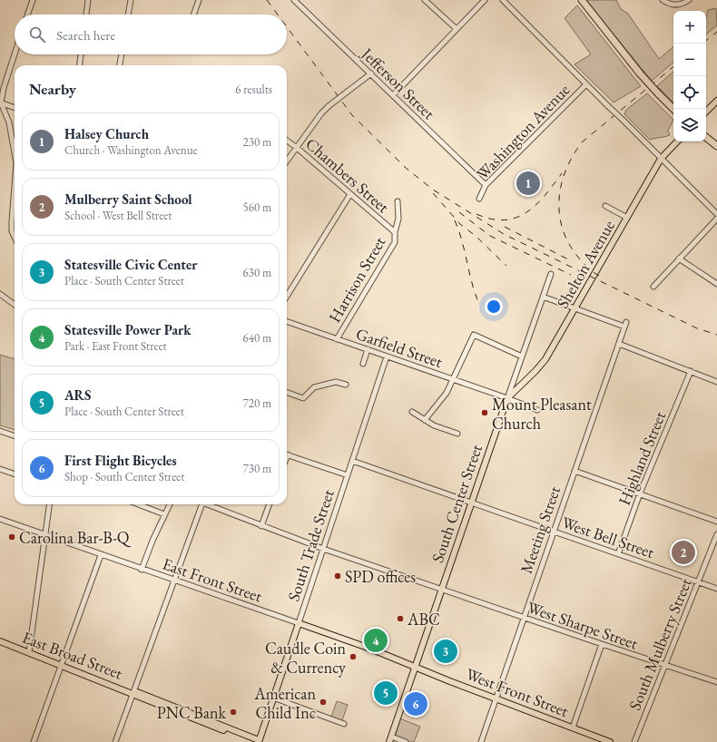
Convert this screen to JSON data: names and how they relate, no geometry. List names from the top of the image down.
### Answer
{
  "streets": {
    "main road": [
      "Shelton Avenue",
      "South Center Street",
      "South Trade Street",
      "East Front Street",
      "East Broad Street",
      "West Front Street"
    ],
    "street": [
      "Jefferson Street",
      "Washington Avenue",
      "Chambers Street",
      "Harrison Street",
      "Garfield Street",
      "Highland Street",
      "Meeting Street",
      "West Bell Street",
      "West Sharpe Street",
      "South Mulberry Street"
    ]
  },
  "crossings": [
    ["Jefferson Street", "Washington Avenue"],
    ["Chambers Street", "Harrison Street"],
    ["Shelton Avenue", "Garfield Street"],
    ["Shelton Avenue", "South Center Street"],
    ["Shelton Avenue", "Meeting Street"],
    ["Harrison Street", "Garfield Street"],
    ["Garfield Street", "South Center Street"],
    ["Garfield Street", "South Trade Street"],
    ["Highland Street", "West Bell Street"],
    ["South Center Street", "West Bell Street"],
    ["South Center Street", "East Front Street"],
    ["South Center Street", "West Sharpe Street"],
    ["South Center Street", "West Front Street"],
    ["Meeting Street", "West Bell Street"],
    ["Meeting Street", "West Sharpe Street"],
    ["Meeting Street", "West Front Street"],
    ["West Bell Street", "South Trade Street"],
    ["West Bell Street", "South Mulberry Street"],
    ["South Trade Street", "East Front Street"],
    ["South Trade Street", "West Sharpe Street"],
    ["South Trade Street", "East Broad Street"],
    ["East Front Street", "West Front Street"],
    ["West Sharpe Street", "South Mulberry Street"]
  ],
  "places": [
    "Mount Pleasant Church",
    "Carolina Bar-B-Q",
    "SPD offices",
    "ABC",
    "Caudle Coin & Currency",
    "American Child Inc",
    "PNC Bank"
  ],
  "page": {
    "map_buttons": ["+", "−"],
    "search": "Search here",
    "heading": ["Nearby", "6 results"],
    "list": [
      {
        "mark": "1",
        "name": "Halsey Church",
        "note": "Church · Washington Avenue",
        "value": "230 m"
      },
      {
        "mark": "2",
        "name": "Mulberry Saint School",
        "note": "School · West Bell Street",
        "value": "560 m"
      },
      {
        "mark": "3",
        "name": "Statesville Civic Center",
        "note": "Place · South Center Street",
        "value": "630 m"
      },
      {
        "mark": "4",
        "name": "Statesville Power Park",
        "note": "Park · East Front Street",
        "value": "640 m"
      },
      {
        "mark": "5",
        "name": "ARS",
        "note": "Place · South Center Street",
        "value": "720 m"
      },
      {
        "mark": "6",
        "name": "First Flight Bicycles",
        "note": "Shop · South Center Street",
        "value": "730 m"
      }
    ],
    "pins": [
      "1",
      "2",
      "4",
      "3",
      "5",
      "6"
    ]
  }
}
